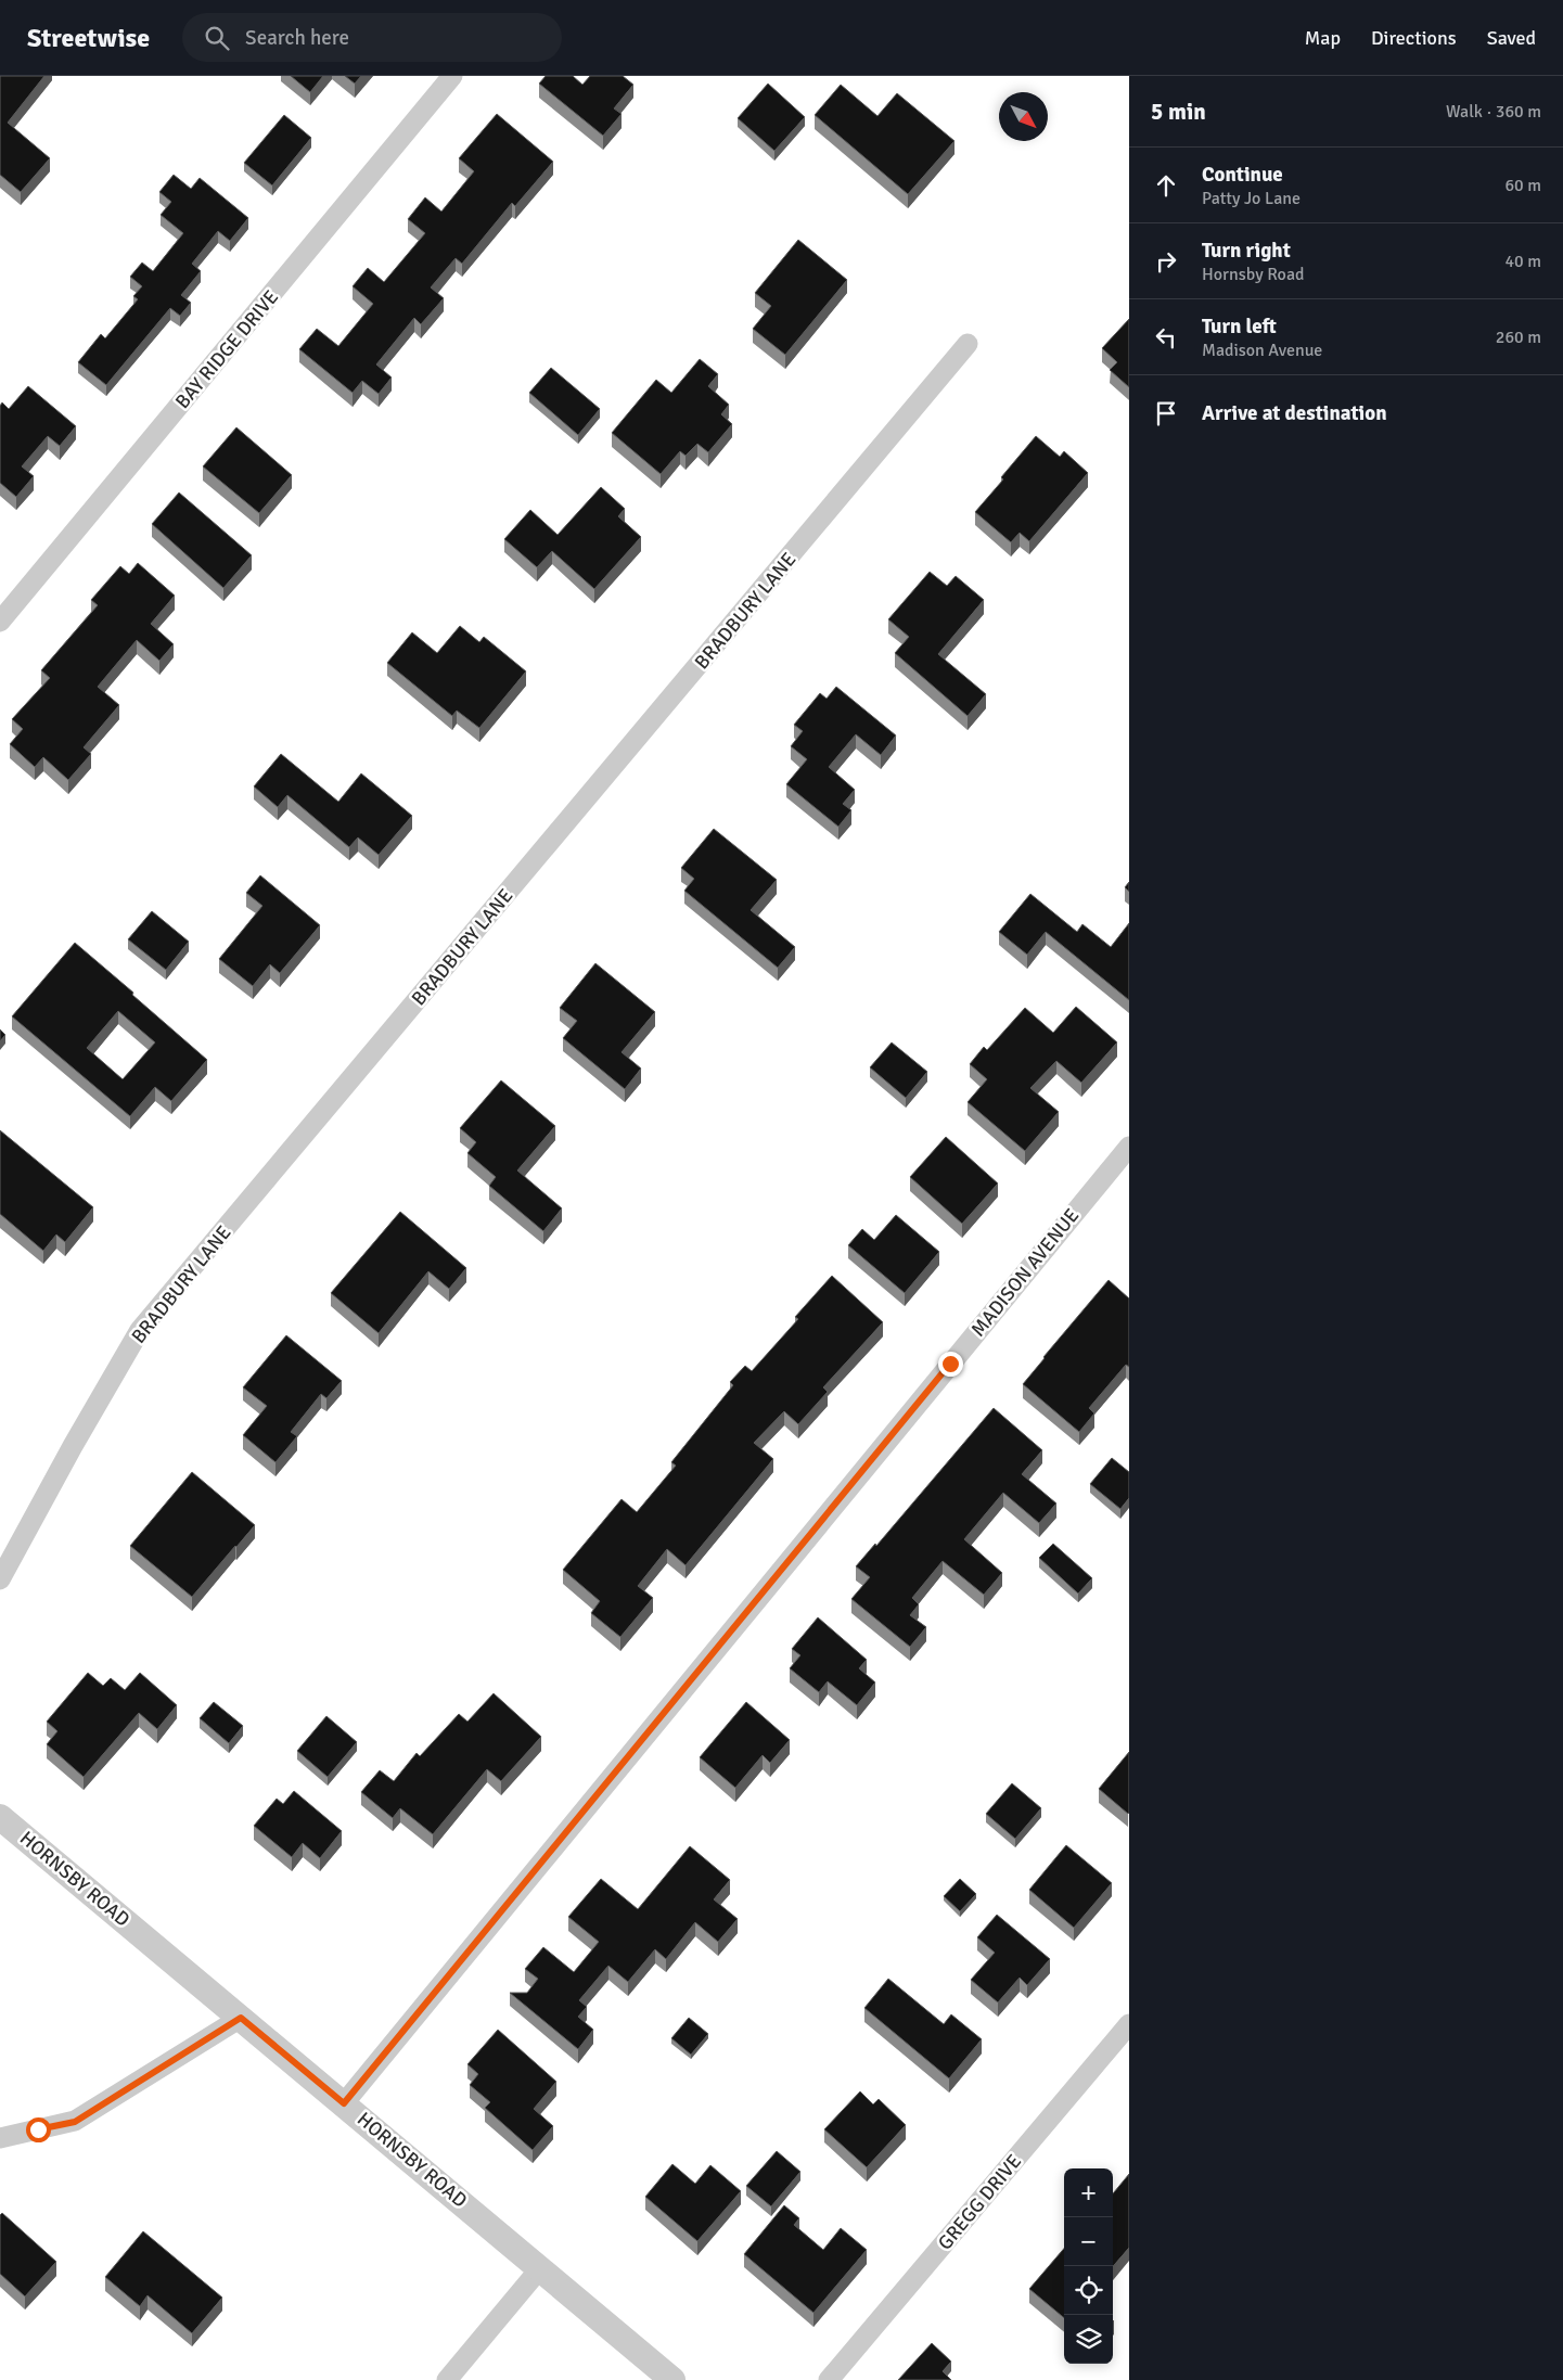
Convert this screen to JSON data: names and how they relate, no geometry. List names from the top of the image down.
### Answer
{
  "streets": {
    "street": [
      "BAY RIDGE DRIVE",
      "BRADBURY LANE",
      "MADISON AVENUE",
      "HORNSBY ROAD",
      "GREGG DRIVE"
    ]
  },
  "crossings": [
    ["MADISON AVENUE", "HORNSBY ROAD"]
  ],
  "north": "bottom right",
  "page": {
    "header": "Streetwise",
    "search": "Search here",
    "nav": ["Map", "Directions", "Saved"],
    "heading": ["5 min", "Walk · 360 m"],
    "list": [
      ["Continue", "Patty Jo Lane", "60 m"],
      ["Turn right", "Hornsby Road", "40 m"],
      ["Turn left", "Madison Avenue", "260 m"],
      "Arrive at destination"
    ],
    "map_buttons": ["+", "−"]
  }
}
